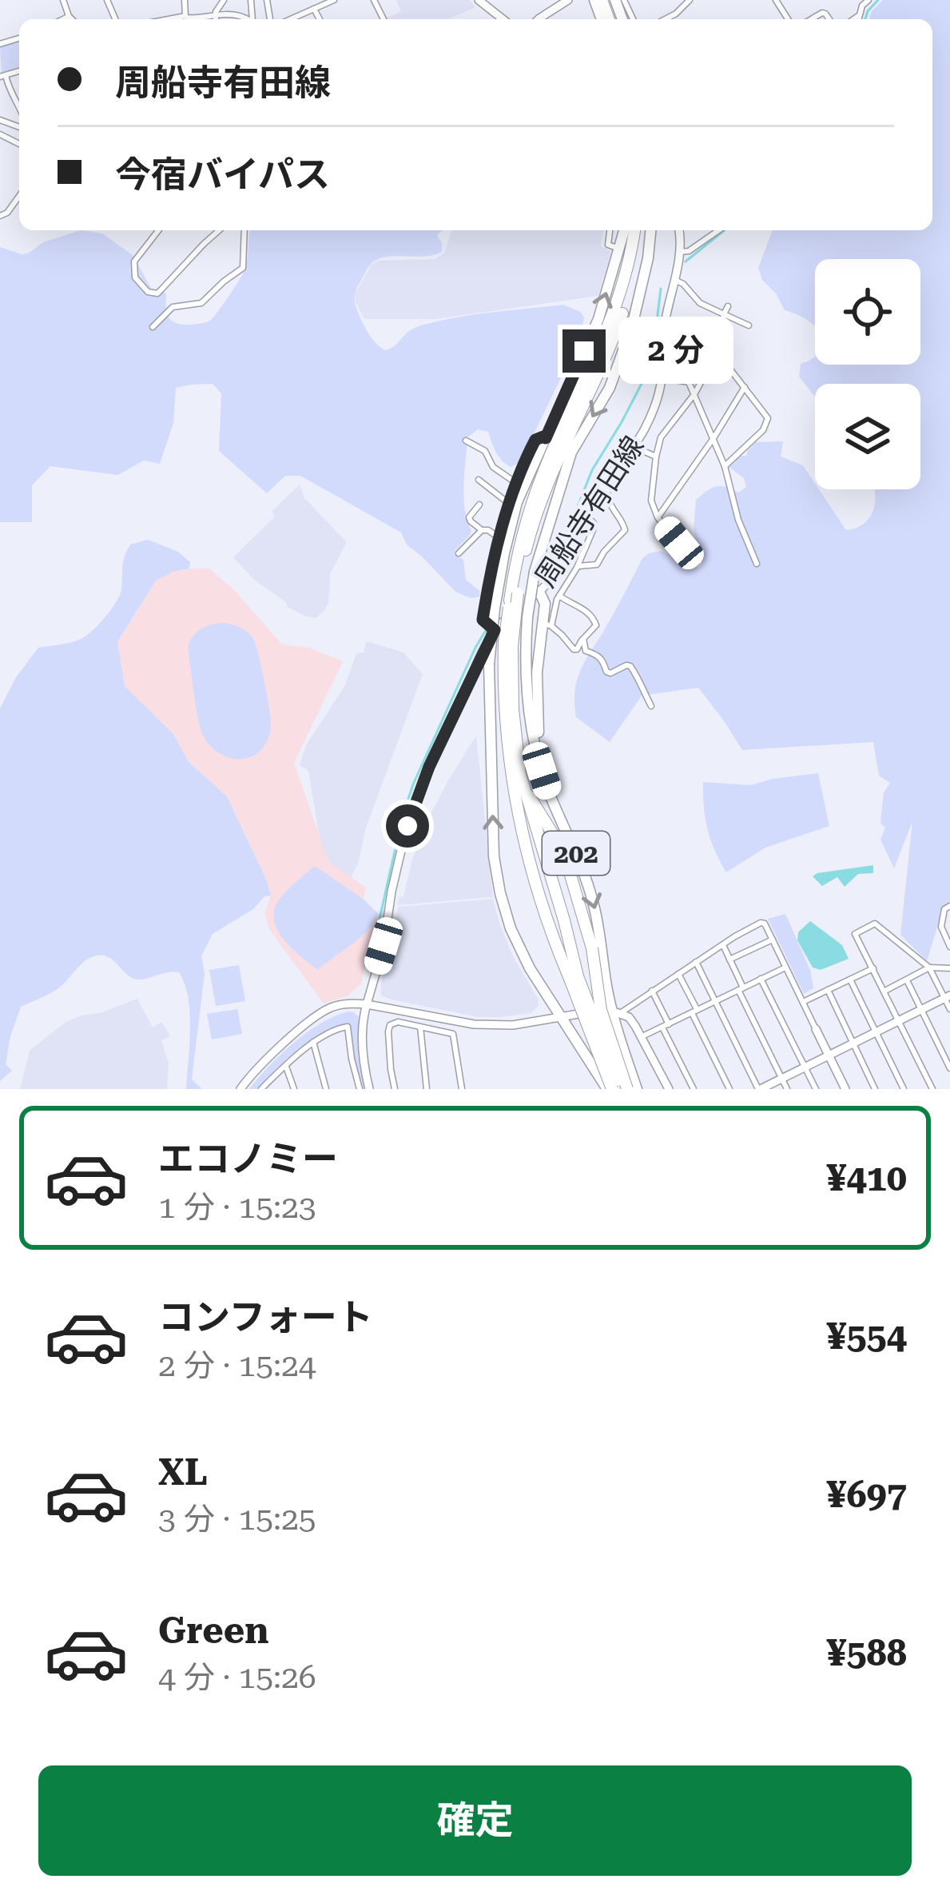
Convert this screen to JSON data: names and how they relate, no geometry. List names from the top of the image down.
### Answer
{
  "streets": {
    "highway": ["202"],
    "main road": ["周船寺有田線"]
  },
  "page": {
    "banner": ["周船寺有田線", "今宿バイパス"],
    "bubble": "2 分",
    "list": [
      {
        "name": "エコノミー",
        "note": "1 分 · 15:23",
        "value": "¥410"
      },
      {
        "name": "コンフォート",
        "note": "2 分 · 15:24",
        "value": "¥554"
      },
      {
        "name": "XL",
        "note": "3 分 · 15:25",
        "value": "¥697"
      },
      {
        "name": "Green",
        "note": "4 分 · 15:26",
        "value": "¥588"
      }
    ],
    "buttons": "確定"
  }
}
